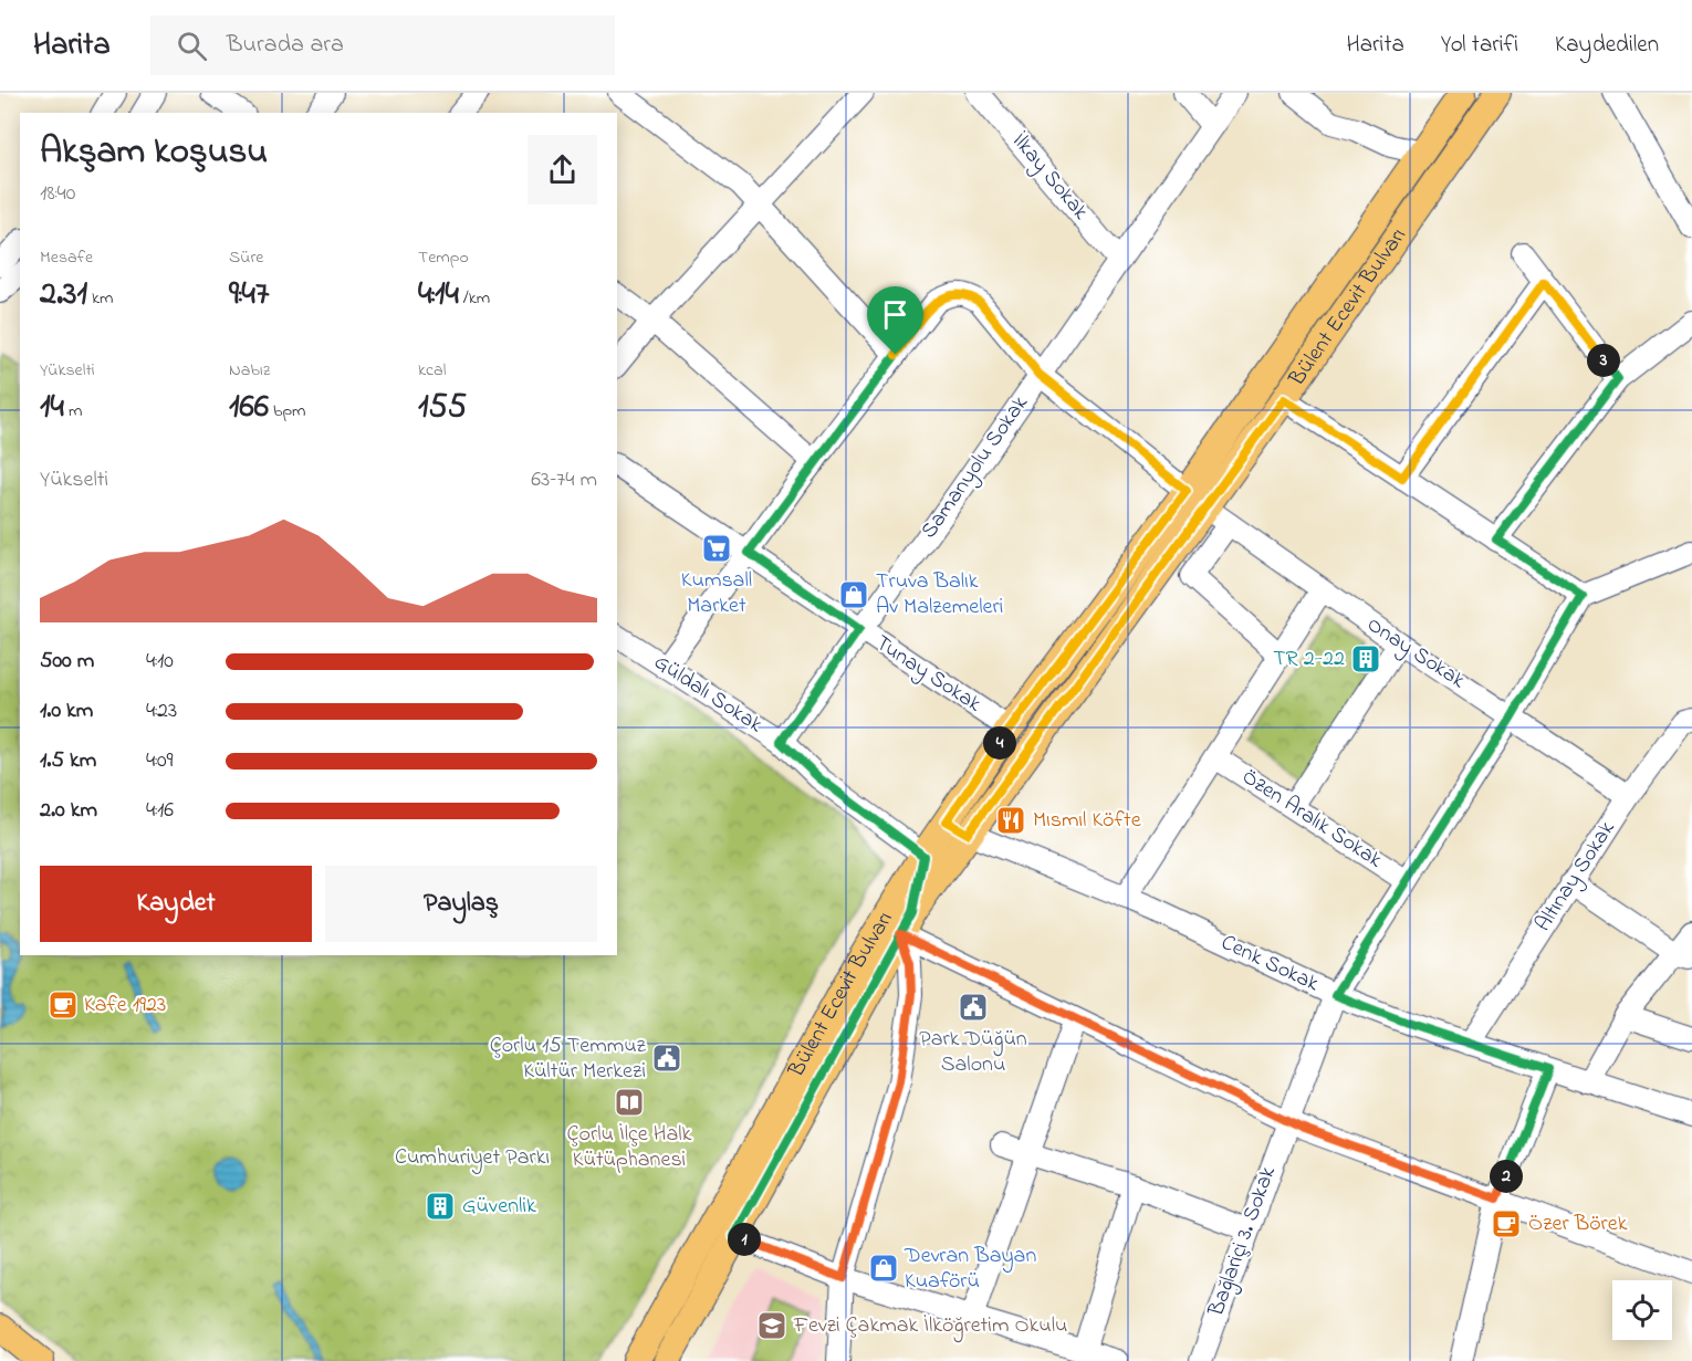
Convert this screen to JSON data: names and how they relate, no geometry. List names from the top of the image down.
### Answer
{
  "streets": {
    "main road": ["Bülent Ecevit Bulvarı"],
    "street": [
      "İlkay Sokak",
      "Samanyolu Sokak",
      "Onay Sokak",
      "Tunay Sokak",
      "Güldalı Sokak",
      "Özen Aralık Sokak",
      "Altınay Sokak",
      "Cenk Sokak",
      "Bağlariçi 3. Sokak"
    ]
  },
  "crossings": [
    ["İlkay Sokak", "Samanyolu Sokak"],
    ["Bülent Ecevit Bulvarı", "Onay Sokak"],
    ["Bülent Ecevit Bulvarı", "Tunay Sokak"],
    ["Bülent Ecevit Bulvarı", "Cenk Sokak"],
    ["Samanyolu Sokak", "Onay Sokak"],
    ["Samanyolu Sokak", "Tunay Sokak"],
    ["Samanyolu Sokak", "Güldalı Sokak"],
    ["Onay Sokak", "Altınay Sokak"],
    ["Onay Sokak", "Bağlariçi 3. Sokak"],
    ["Özen Aralık Sokak", "Bağlariçi 3. Sokak"],
    ["Altınay Sokak", "Cenk Sokak"],
    ["Cenk Sokak", "Bağlariçi 3. Sokak"]
  ],
  "parks": ["Cumhuriyet Parkı"],
  "places": {
    "supermarket": ["Kumsall Market"],
    "shop": ["Truva Balık Av Malzemeleri", "Devran Bayan Kuaförü"],
    "building": ["TR 2-22", "Güvenlik"],
    "restaurant": ["Mısmıl Köfte"],
    "cafe": ["Kafe 1923", "Özer Börek"],
    "public building": ["Park Düğün Salonu", "Çorlu 15 Temmuz Kültür Merkezi"],
    "library": ["Çorlu İlçe Halk Kütüphanesi"],
    "school or university": ["Fevzi Çakmak İlköğretim Okulu"]
  },
  "page": {
    "header": "Harita",
    "search": "Burada ara",
    "nav": ["Harita", "Yol tarifi", "Kaydedilen"],
    "heading": ["Akşam koşusu", "18:40"],
    "stats": [
      ["Mesafe", "2.31 km"],
      ["Süre", "9:47"],
      ["Tempo", "4:14 /km"],
      ["Yükselti", "14 m"],
      ["Nabız", "166 bpm"],
      ["kcal", "155"]
    ],
    "pins": [
      "3",
      "4",
      "2",
      "1"
    ],
    "chart": ["Yükselti", "63–74 m"],
    "list": [
      {
        "name": "500 m",
        "note": "4:10"
      },
      {
        "name": "1.0 km",
        "note": "4:23"
      },
      {
        "name": "1.5 km",
        "note": "4:09"
      },
      {
        "name": "2.0 km",
        "note": "4:16"
      }
    ],
    "buttons": ["Kaydet", "Paylaş"]
  }
}
